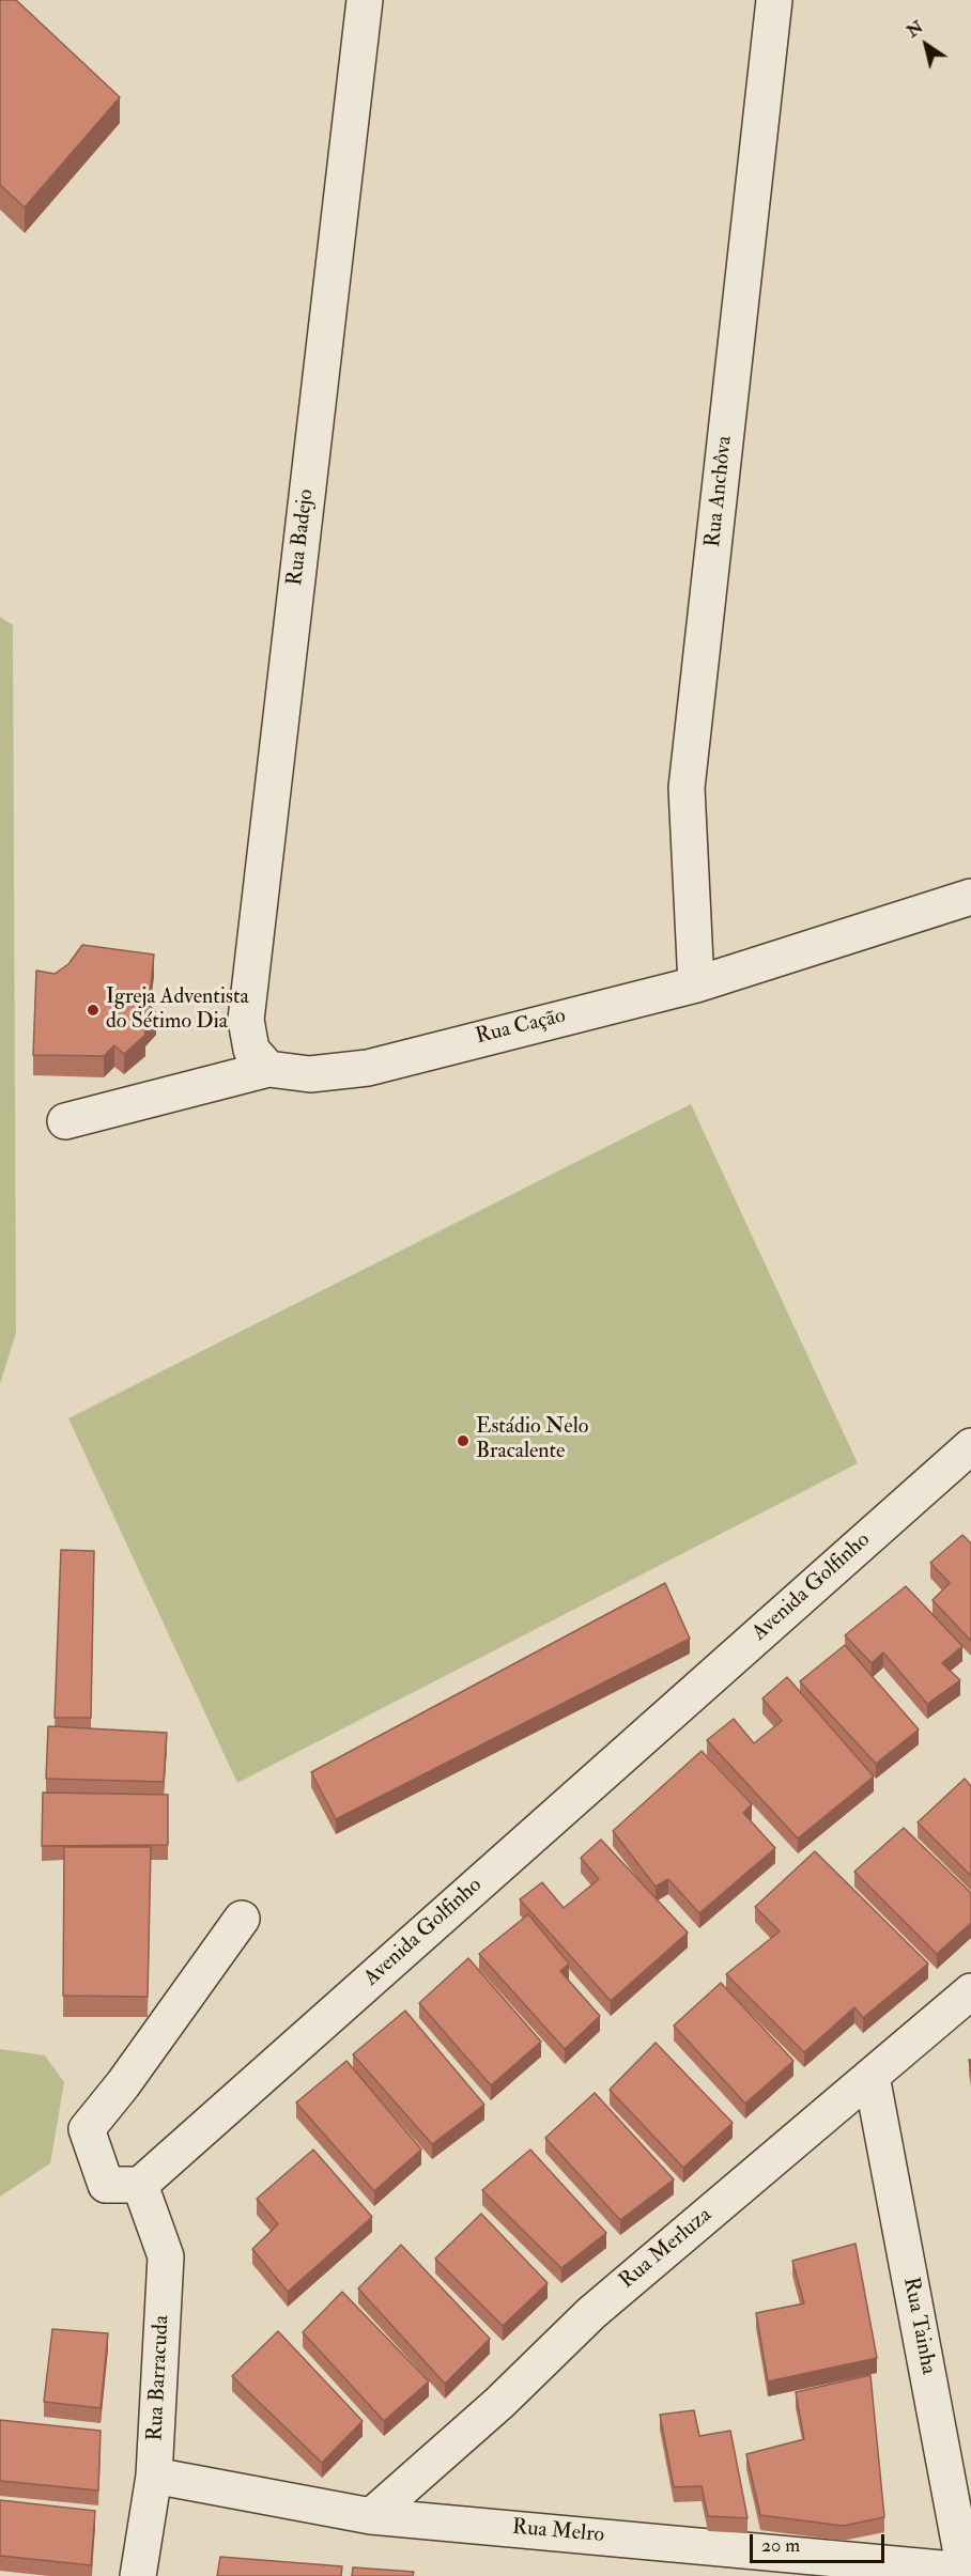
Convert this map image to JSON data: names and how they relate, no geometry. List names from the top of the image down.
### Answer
{
  "streets": {
    "street": [
      "Rua Anchôva",
      "Rua Badejo",
      "Rua Cação",
      "Avenida Golfinho",
      "Rua Merluza",
      "Rua Tainha",
      "Rua Barracuda",
      "Rua Melro"
    ]
  },
  "crossings": [
    ["Rua Anchôva", "Rua Cação"],
    ["Rua Badejo", "Rua Cação"],
    ["Avenida Golfinho", "Rua Barracuda"],
    ["Rua Merluza", "Rua Tainha"],
    ["Rua Merluza", "Rua Melro"],
    ["Rua Tainha", "Rua Melro"],
    ["Rua Barracuda", "Rua Melro"]
  ],
  "places": ["Igreja Adventista do Sétimo Dia", "Estádio Nelo Bracalente"],
  "scale_bar": "20 m",
  "north": "top left"
}
